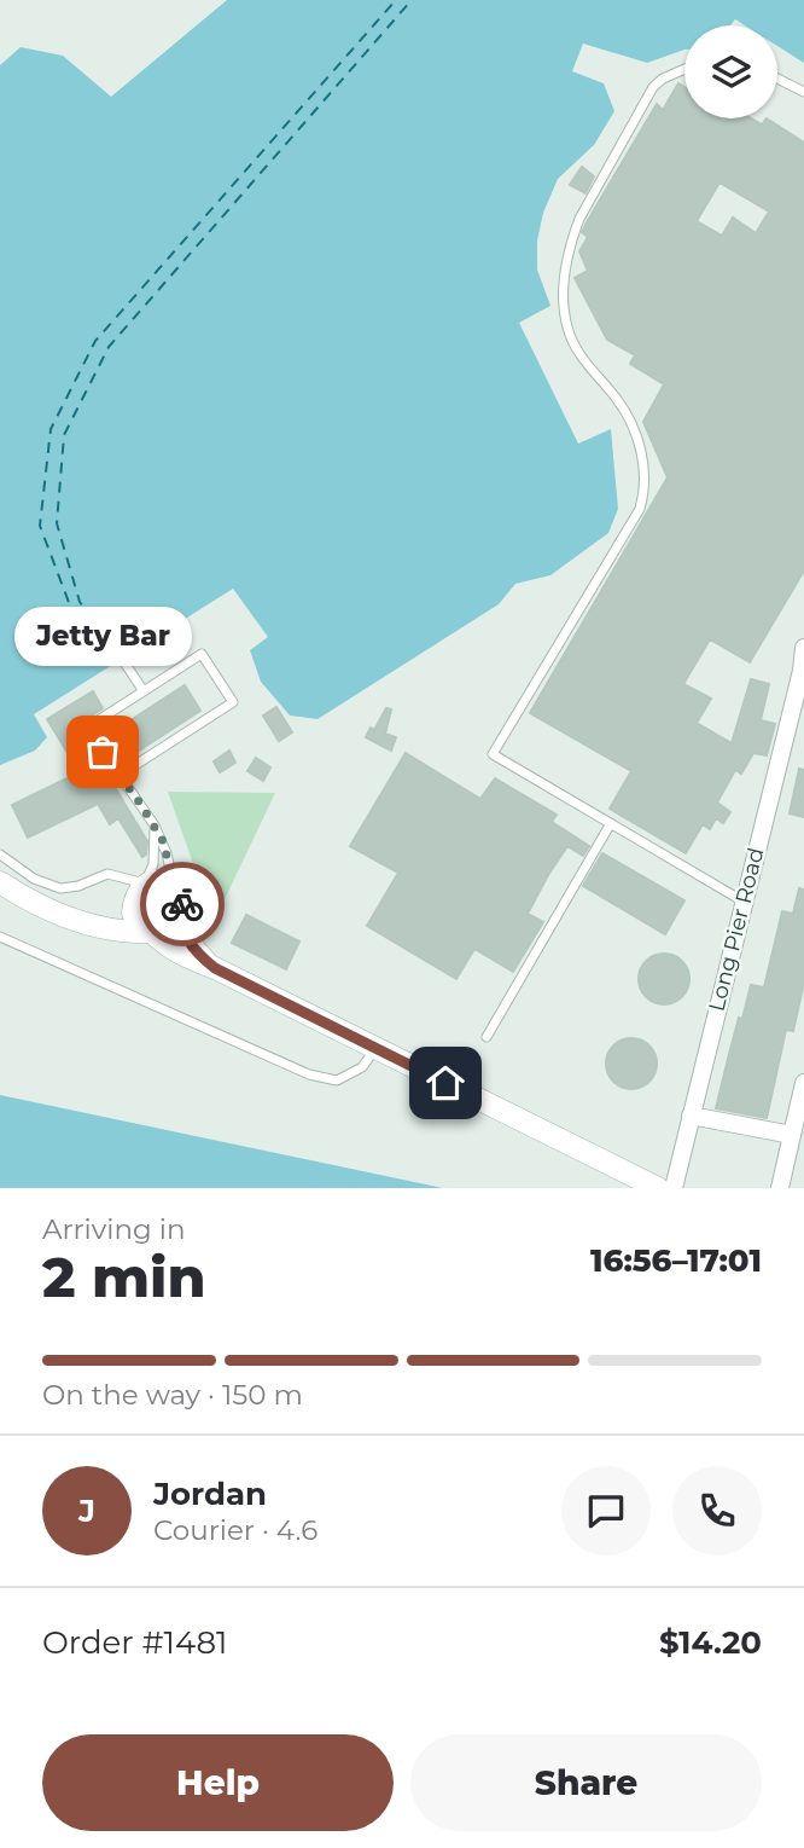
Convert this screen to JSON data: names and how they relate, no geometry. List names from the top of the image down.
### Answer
{
  "streets": {
    "street": ["Long Pier Road"]
  },
  "places": ["Jetty Bar"],
  "page": {
    "bubble": "Jetty Bar",
    "heading": ["2 min", "Arriving in", "16:56–17:01"],
    "panel": [
      "Jordan",
      "Courier · 4.6",
      "Order #1481",
      "$14.20"
    ],
    "bar": "On the way · 150 m",
    "round": "J",
    "buttons": ["Help", "Share"]
  }
}
